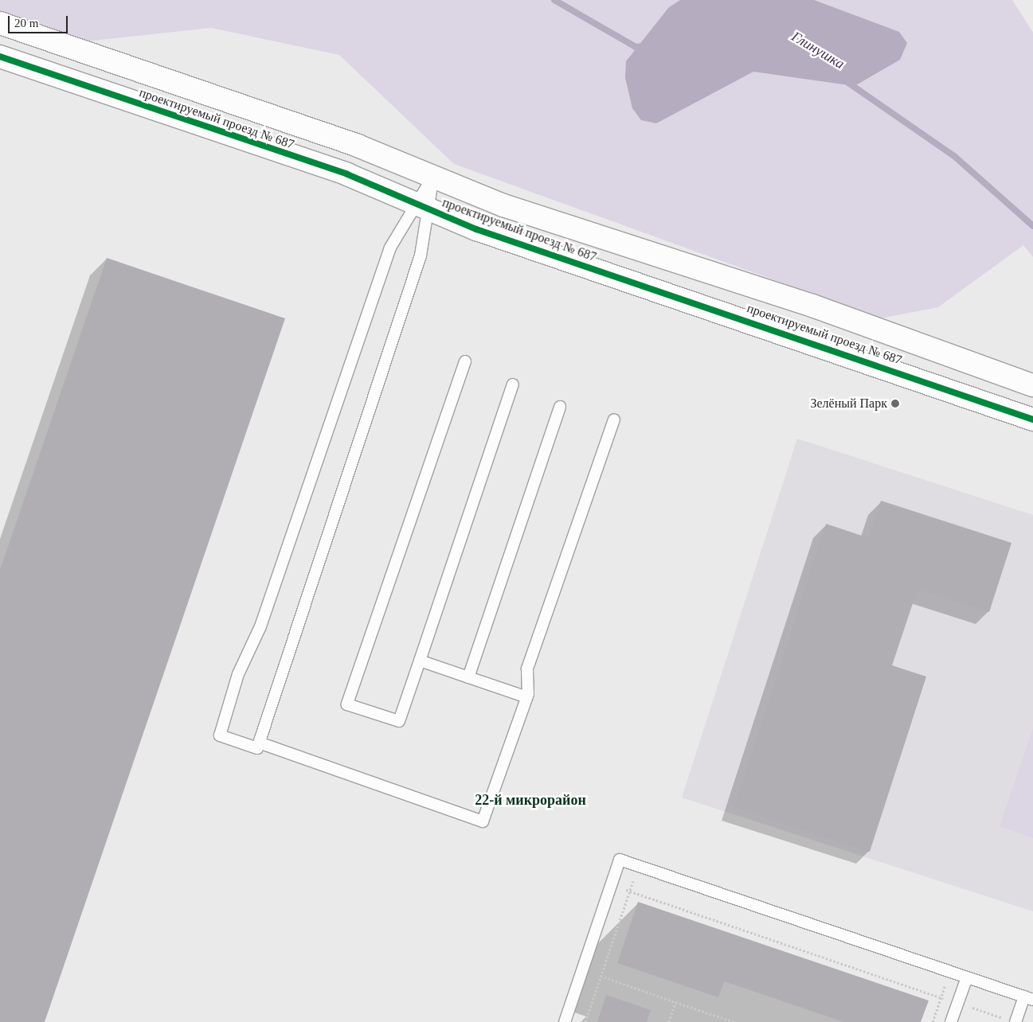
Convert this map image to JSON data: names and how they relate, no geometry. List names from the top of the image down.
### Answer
{
  "streets": {
    "street": ["проектируемый проезд № 687"]
  },
  "districts": ["22-й микрорайон"],
  "water": ["Глинушка"],
  "places": ["Зелёный Парк"],
  "scale_bar": "20 m"
}
